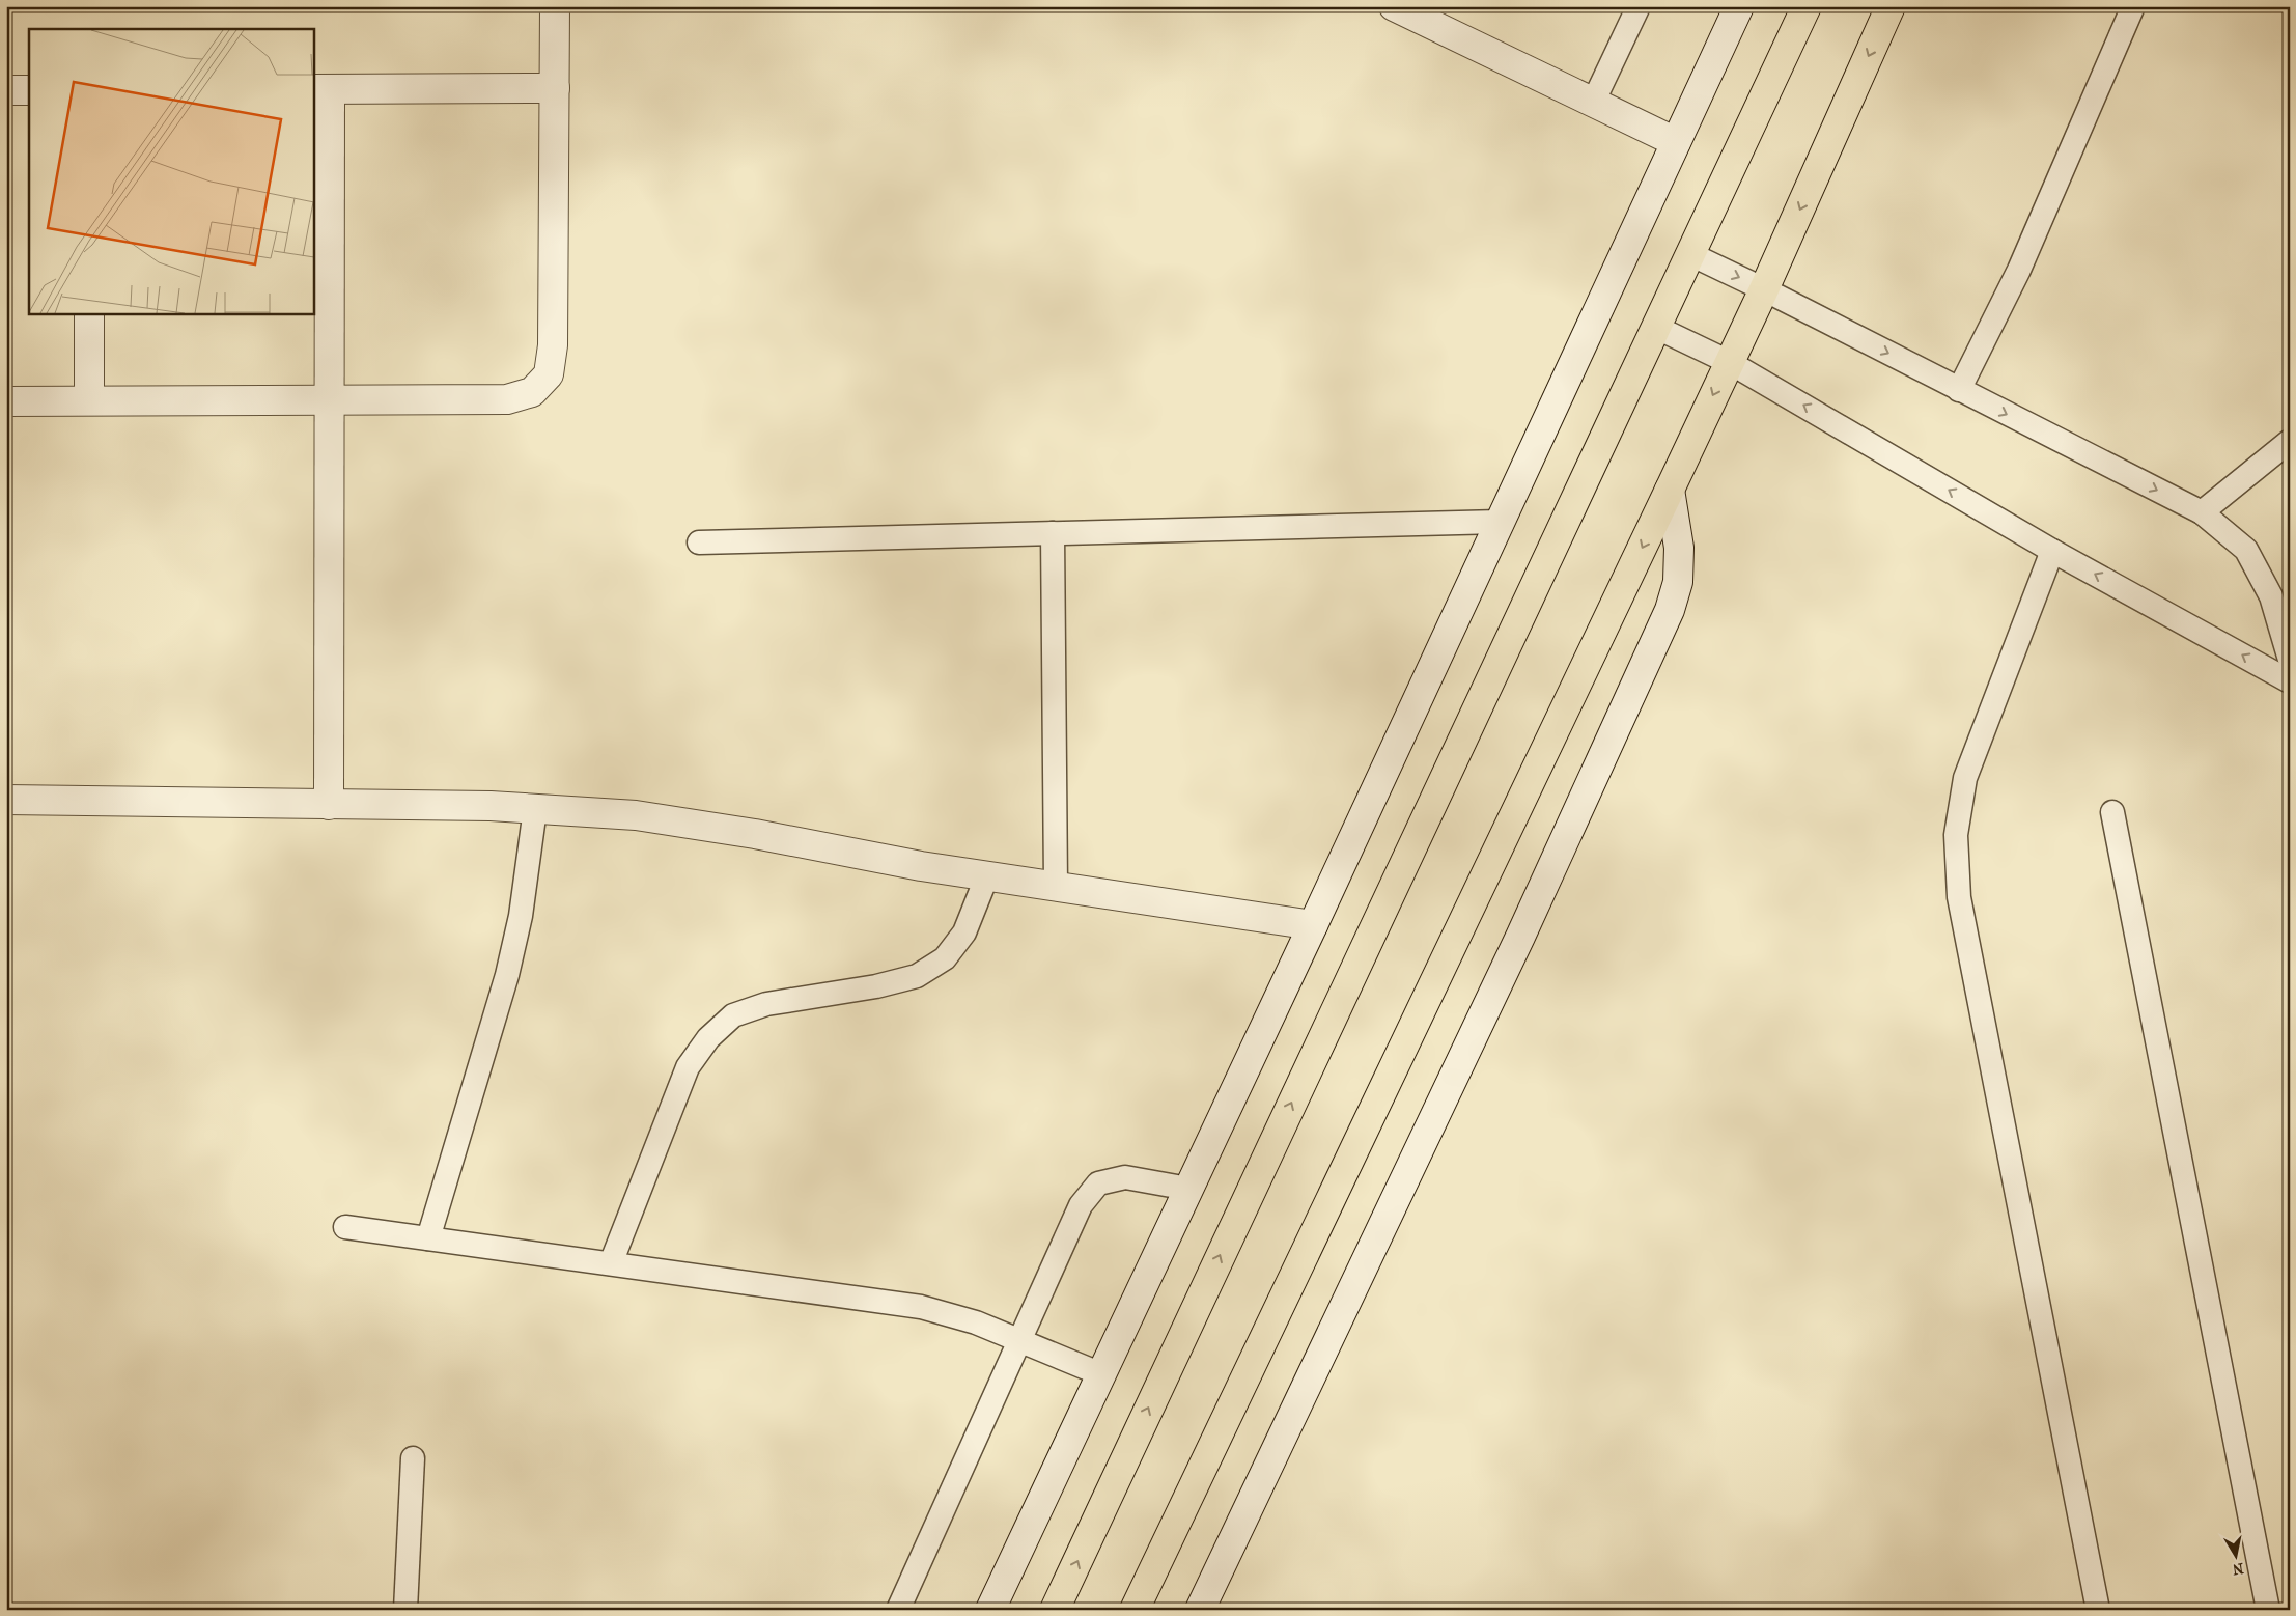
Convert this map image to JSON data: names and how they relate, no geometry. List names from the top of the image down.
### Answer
{
  "north": "bottom"
}
